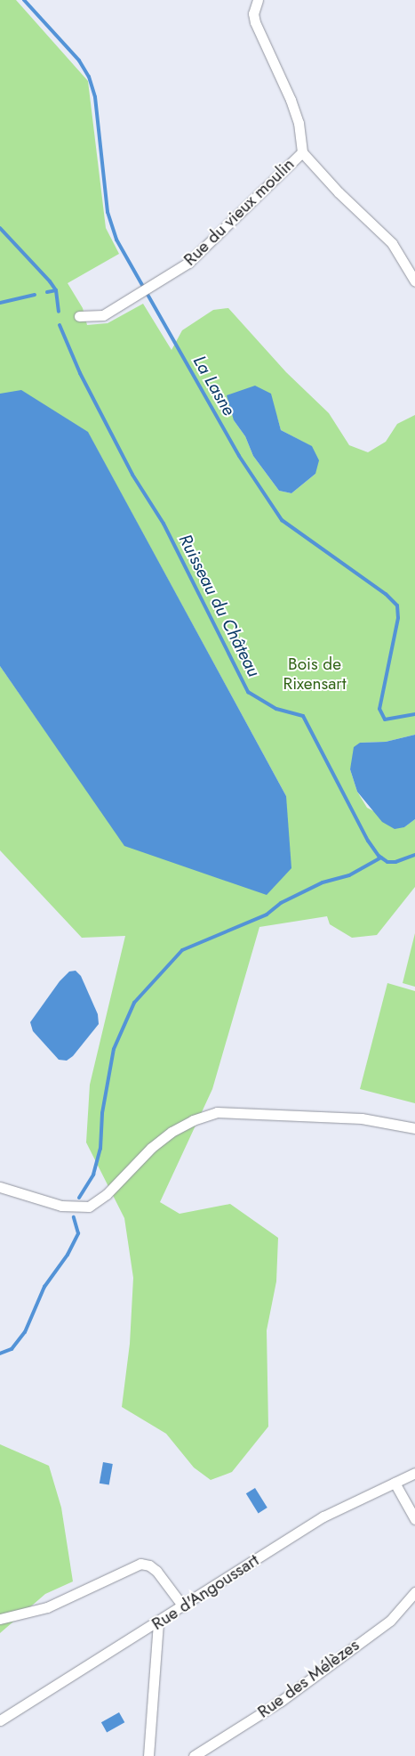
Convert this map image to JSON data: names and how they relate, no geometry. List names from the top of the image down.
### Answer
{
  "streets": {
    "street": ["Rue du vieux moulin", "Rue d'Angoussart", "Rue des Mélèzes"]
  },
  "water": ["La Lasne", "Ruisseau du Château"],
  "parks": ["Bois de Rixensart"]
}
